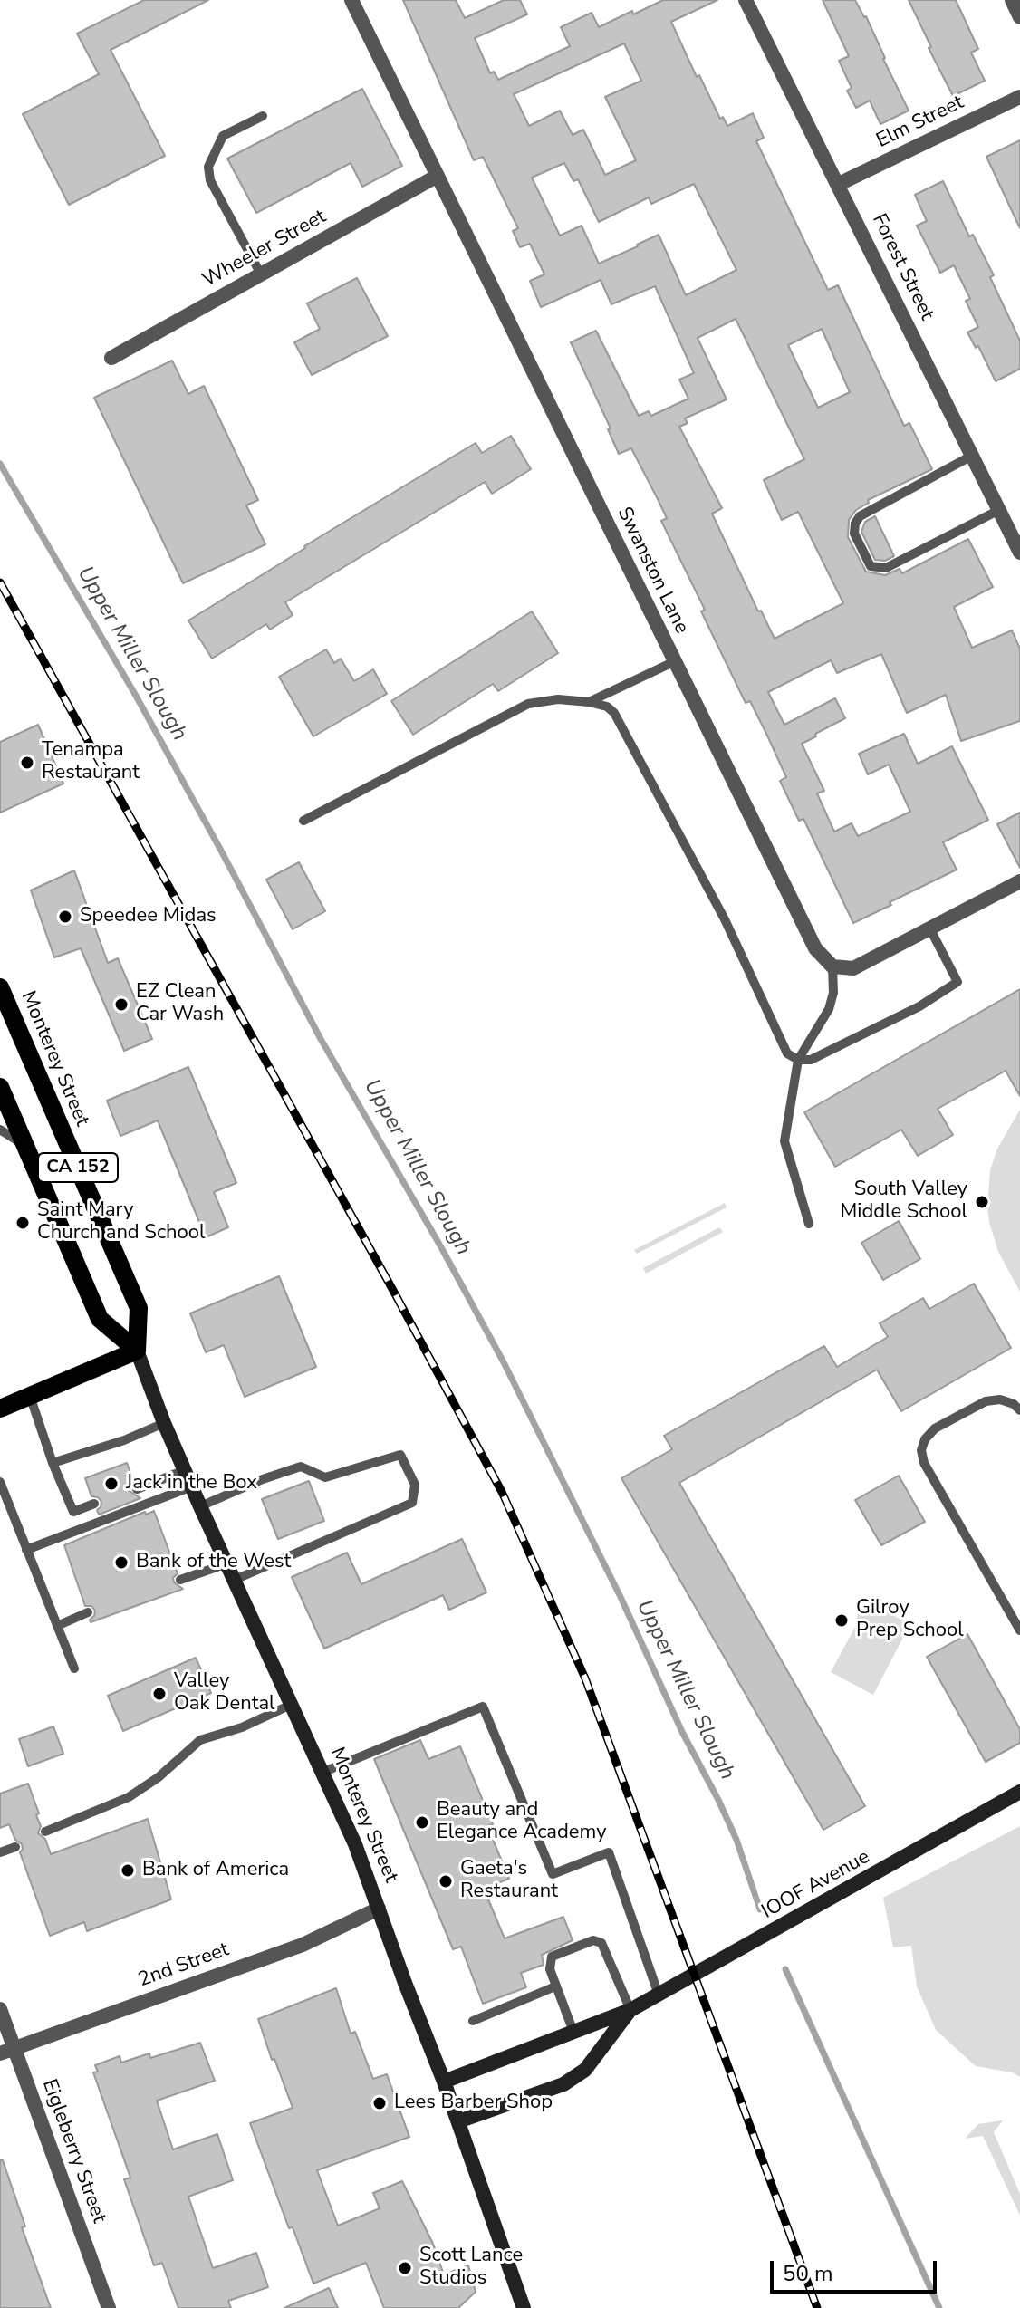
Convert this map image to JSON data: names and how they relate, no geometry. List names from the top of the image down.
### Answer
{
  "streets": {
    "main road": ["Monterey Street", "CA 152", "IOOF Avenue"],
    "street": [
      "Elm Street",
      "Wheeler Street",
      "Forest Street",
      "Swanston Lane",
      "2nd Street",
      "Eigleberry Street"
    ]
  },
  "crossings": [
    ["Elm Street", "Forest Street"],
    ["Wheeler Street", "Swanston Lane"],
    ["Monterey Street", "IOOF Avenue"],
    ["Monterey Street", "2nd Street"],
    ["2nd Street", "Eigleberry Street"]
  ],
  "water": ["Upper Miller Slough"],
  "places": [
    "Tenampa Restaurant",
    "Speedee Midas",
    "EZ Clean Car Wash",
    "South Valley Middle School",
    "Saint Mary Church and School",
    "Jack in the Box",
    "Bank of the West",
    "Gilroy Prep School",
    "Valley Oak Dental",
    "Beauty and Elegance Academy",
    "Bank of America",
    "Gaeta's Restaurant",
    "Lees Barber Shop",
    "Scott Lance Studios"
  ],
  "scale_bar": "50 m"
}
